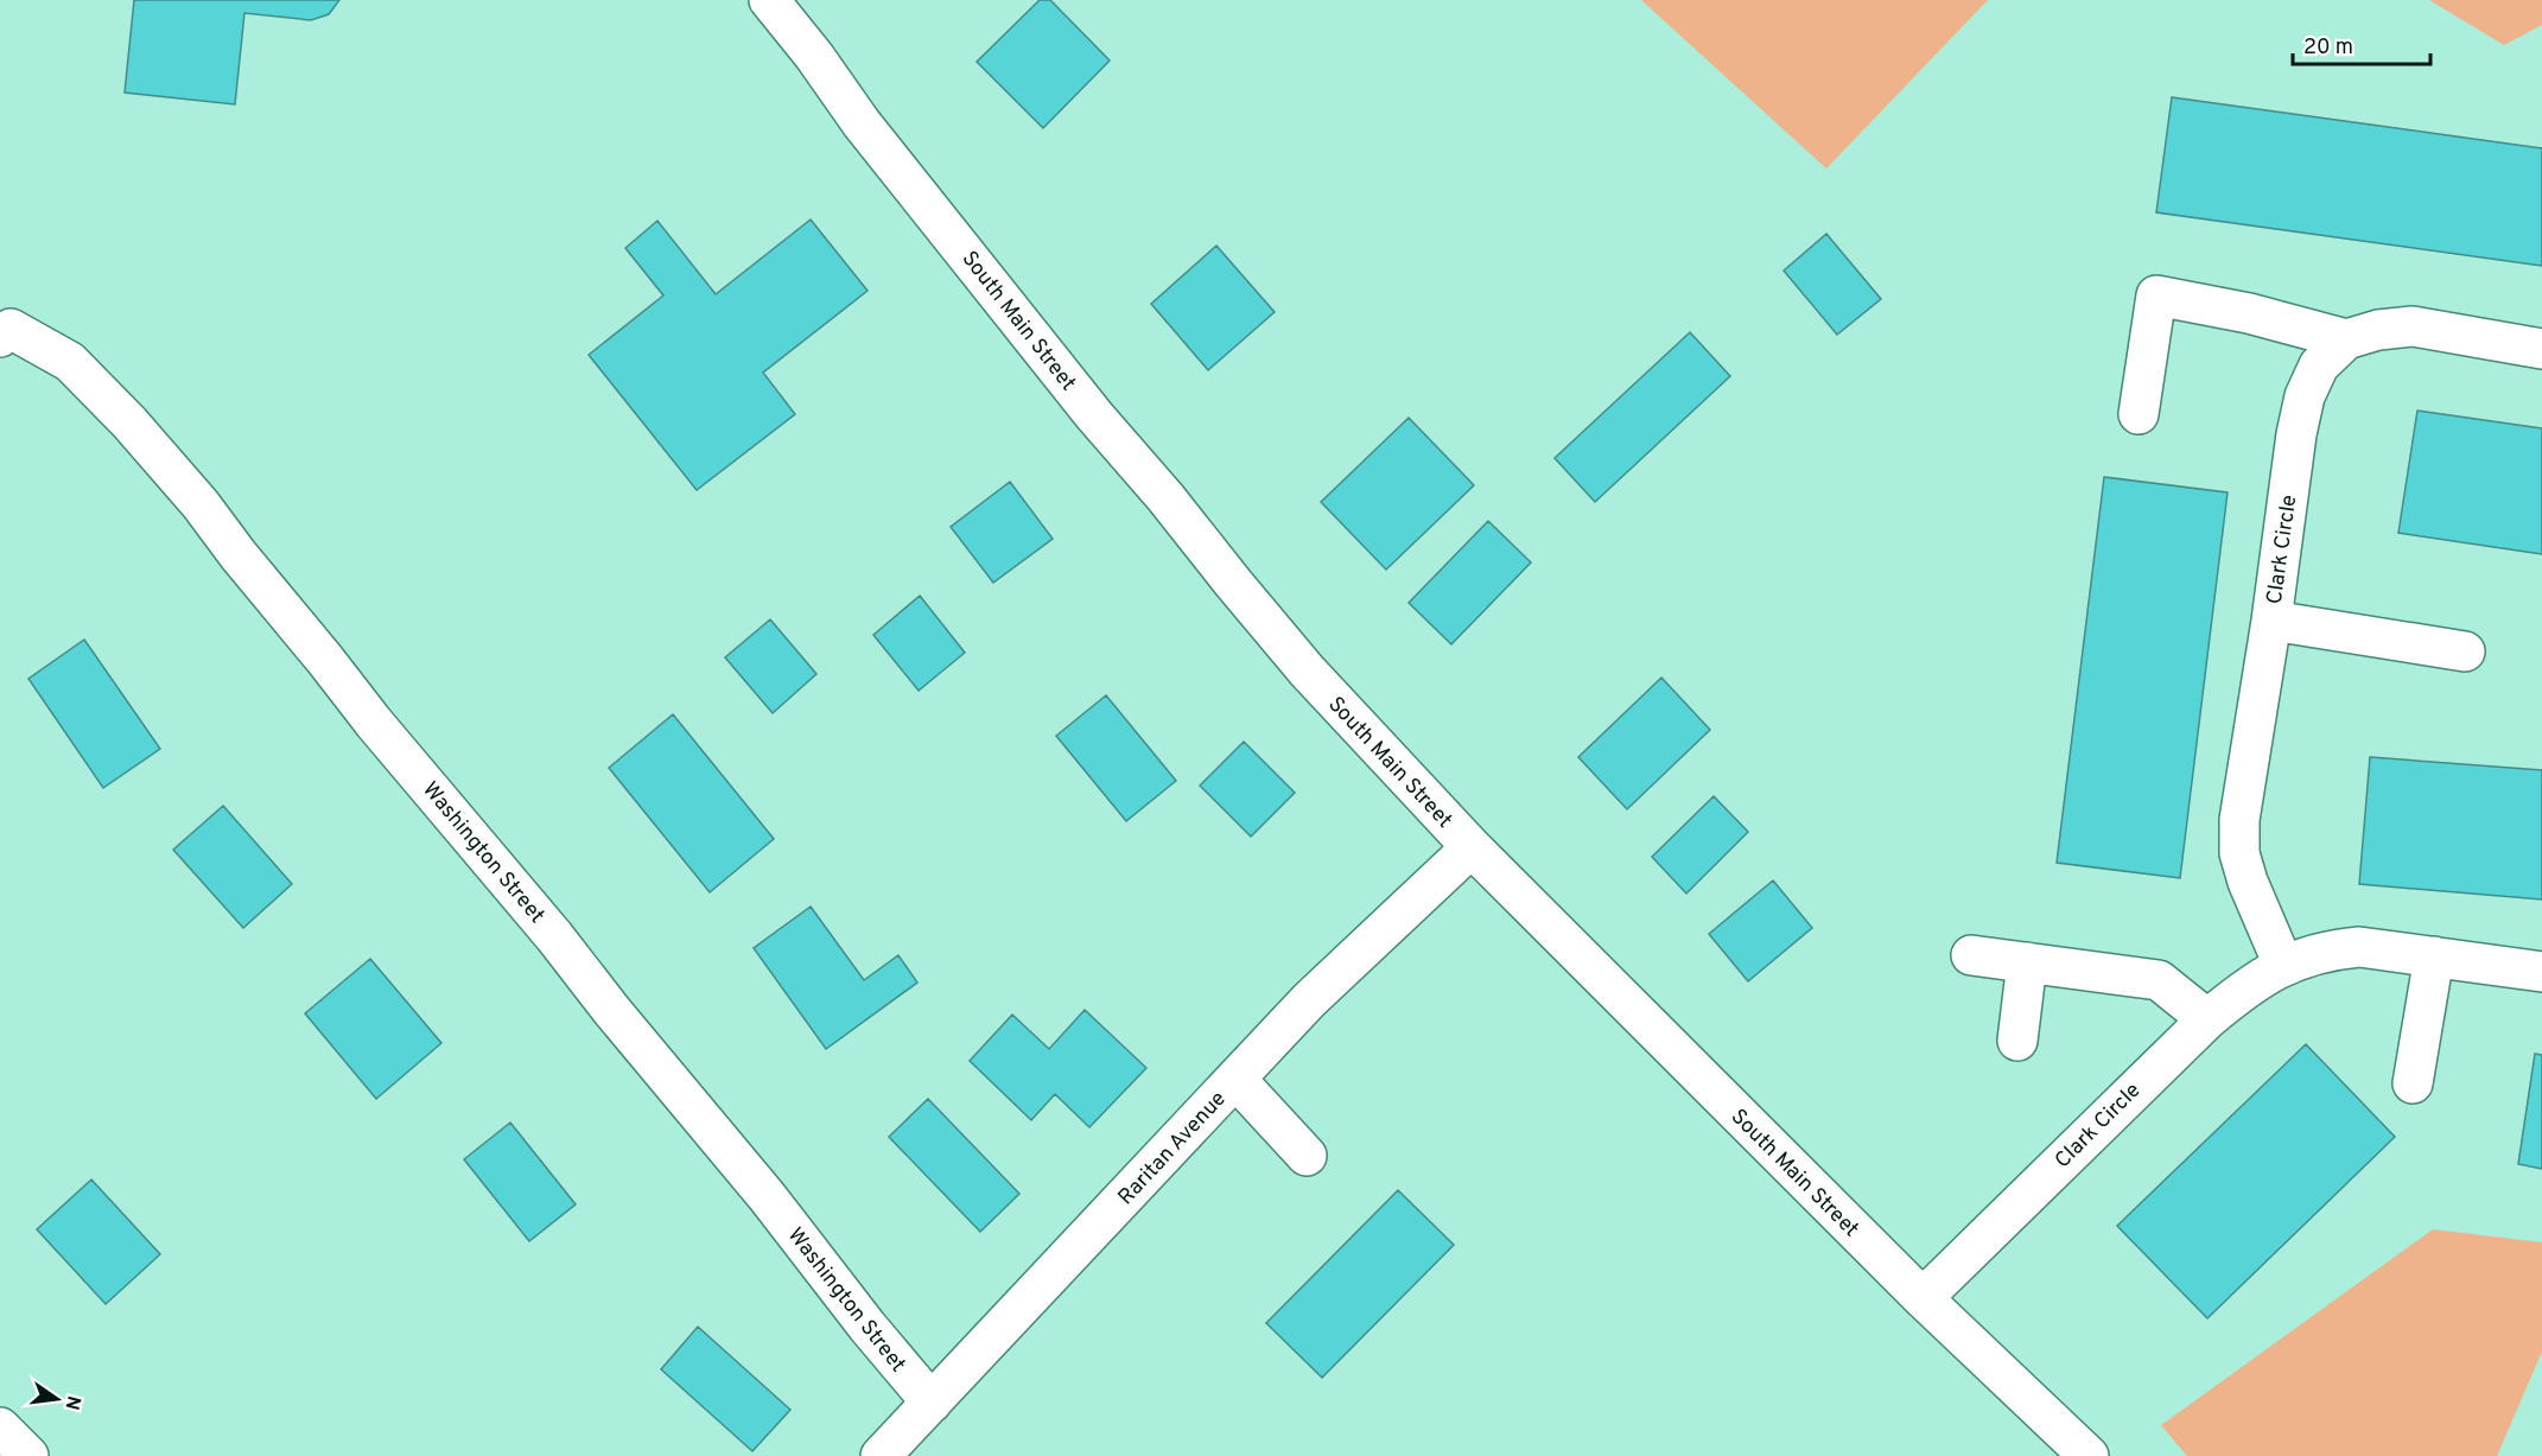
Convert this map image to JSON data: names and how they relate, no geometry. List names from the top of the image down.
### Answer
{
  "streets": {
    "street": [
      "South Main Street",
      "Clark Circle",
      "Washington Street",
      "Raritan Avenue"
    ]
  },
  "crossings": [
    ["South Main Street", "Clark Circle"],
    ["South Main Street", "Raritan Avenue"],
    ["Washington Street", "Raritan Avenue"]
  ],
  "scale_bar": "20 m",
  "north": "right"
}
